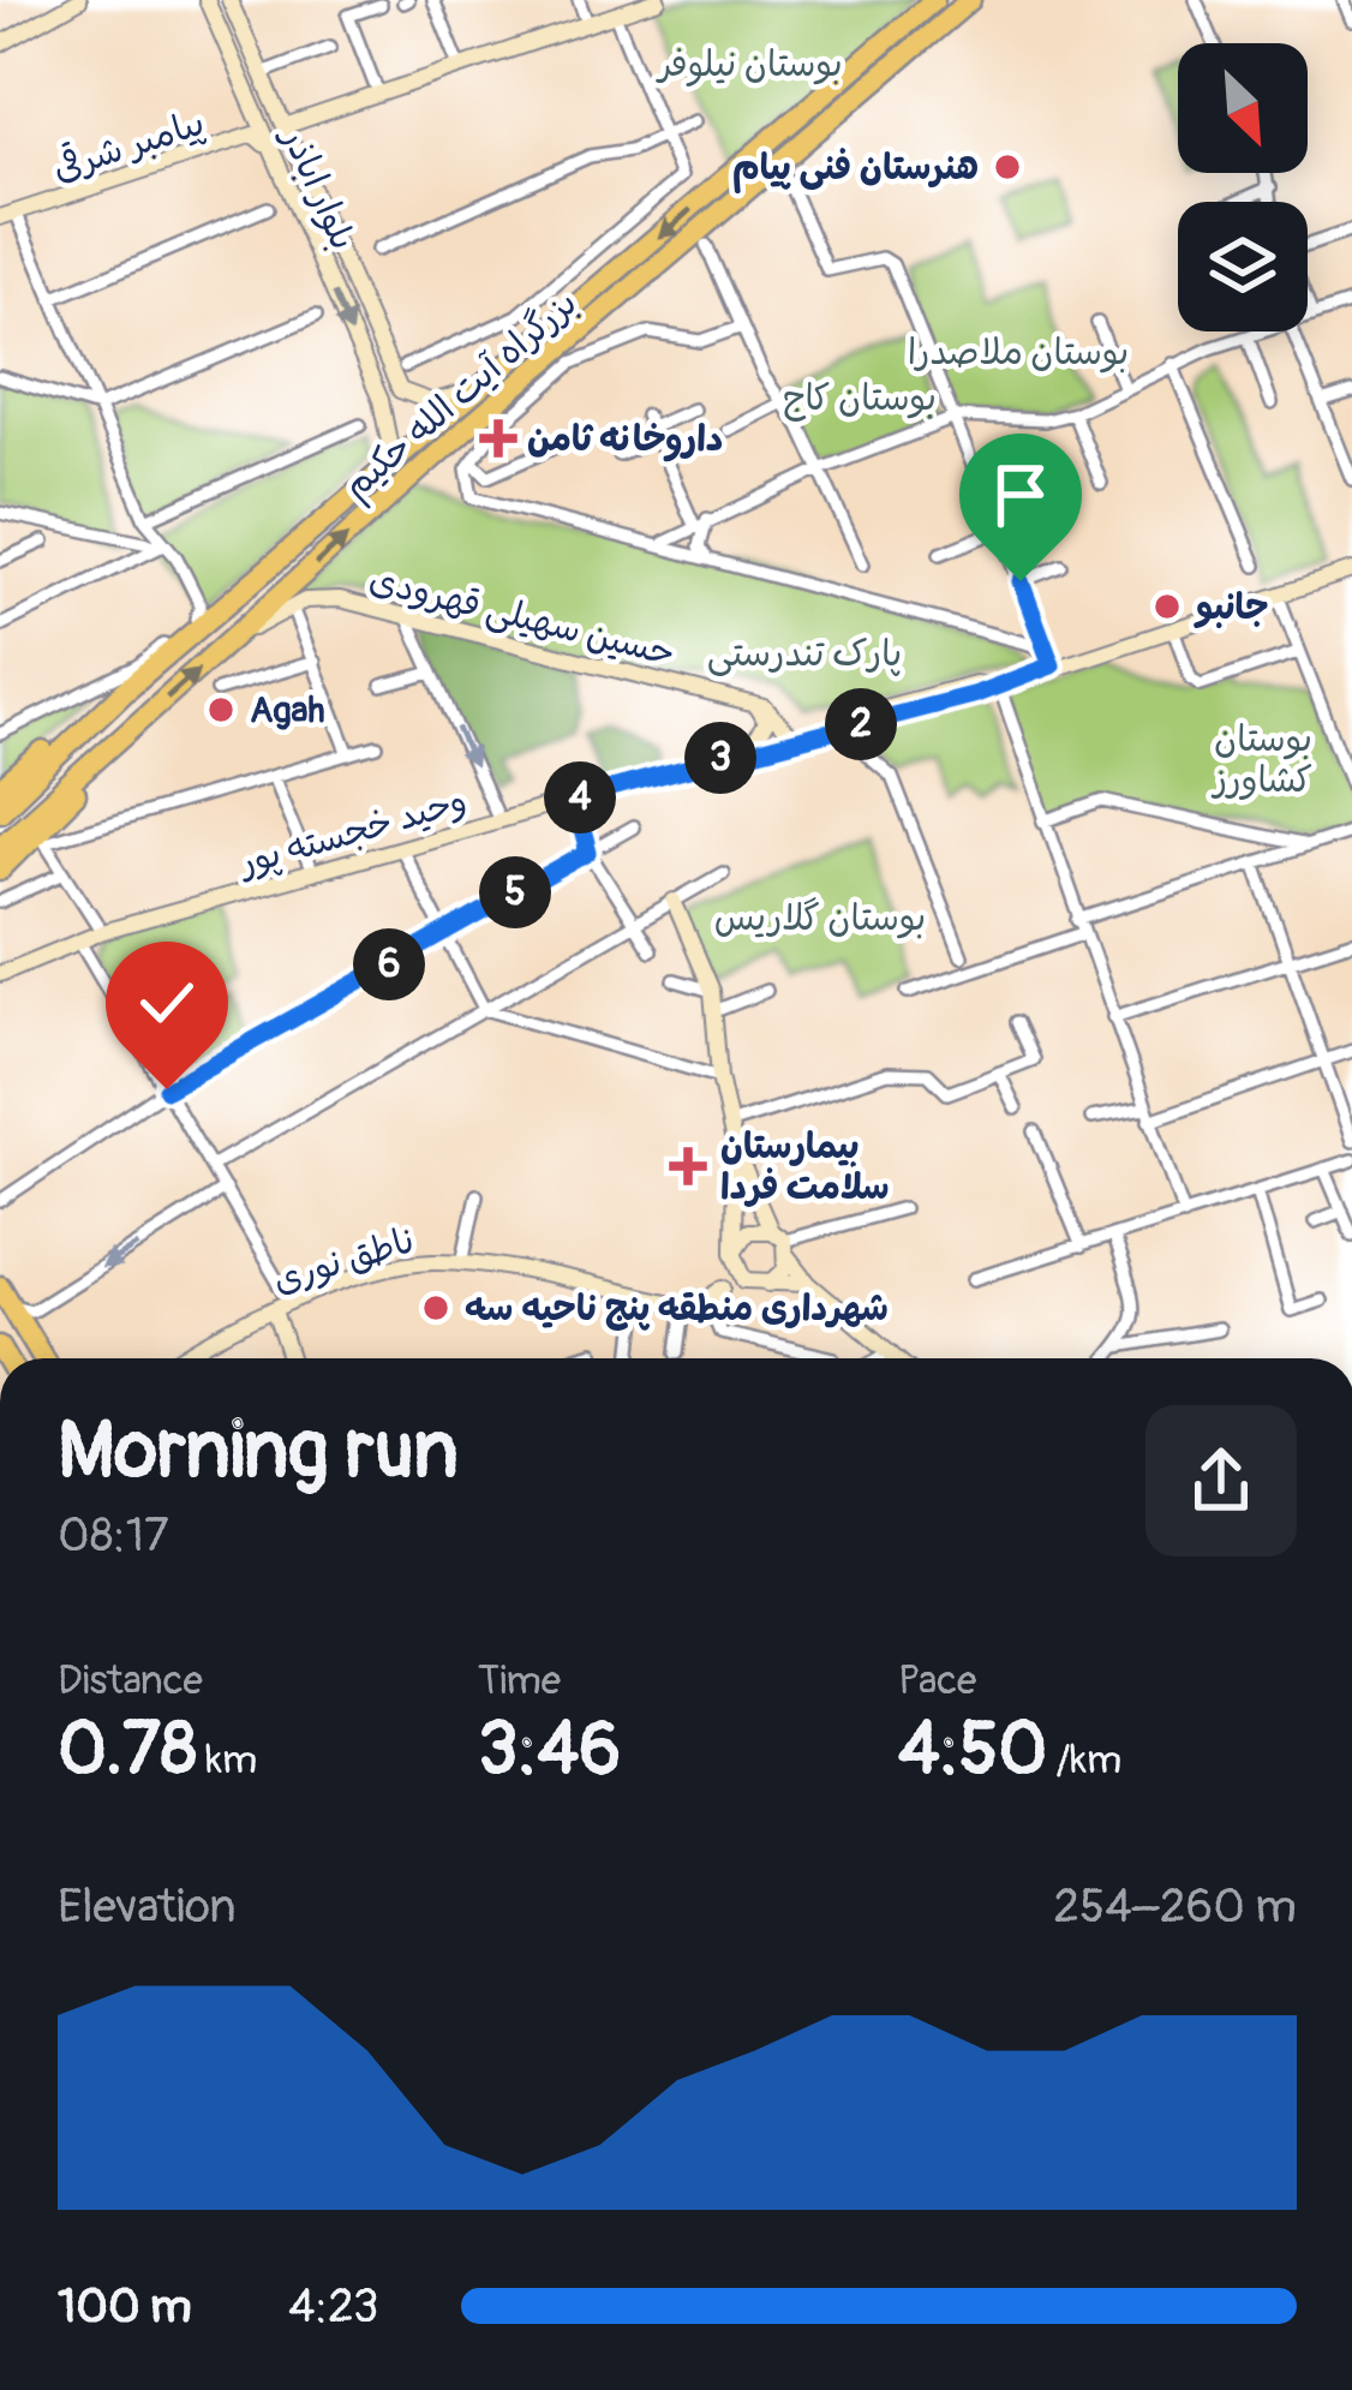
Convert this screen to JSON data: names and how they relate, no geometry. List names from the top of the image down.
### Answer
{
  "streets": {
    "highway": ["بزرگراه آیت الله حکیم"],
    "street": [
      "پیامبر شرقی",
      "بلوار اباذر",
      "حسین سهیلی قهرودی",
      "وحید خجسته پور",
      "ناطق نوری"
    ]
  },
  "crossings": [
    ["پیامبر شرقی", "بلوار اباذر"],
    ["بزرگراه آیت الله حکیم", "حسین سهیلی قهرودی"],
    ["حسین سهیلی قهرودی", "وحید خجسته پور"]
  ],
  "parks": [
    "بوستان نیلوفر",
    "بوستان ملاصدرا",
    "بوستان کاج",
    "پارک تندرستی",
    "بوستان کشاورز",
    "بوستان گلاریس"
  ],
  "places": {
    "other": [
      "هنرستان فنی پیام",
      "جانبو",
      "Agah",
      "شهرداری منطقه پنج ناحیه سه"
    ],
    "health": ["داروخانه ثامن", "بیمارستان سلامت فردا"]
  },
  "north": "bottom right",
  "page": {
    "pins": [
      "2",
      "3",
      "4",
      "5",
      "6"
    ],
    "heading": ["Morning run", "08:17"],
    "stats": [
      ["Distance", "0.78 km"],
      ["Time", "3:46"],
      ["Pace", "4:50 /km"]
    ],
    "chart": ["Elevation", "254–260 m"],
    "list": [
      {
        "name": "100 m",
        "note": "4:23"
      }
    ]
  }
}
